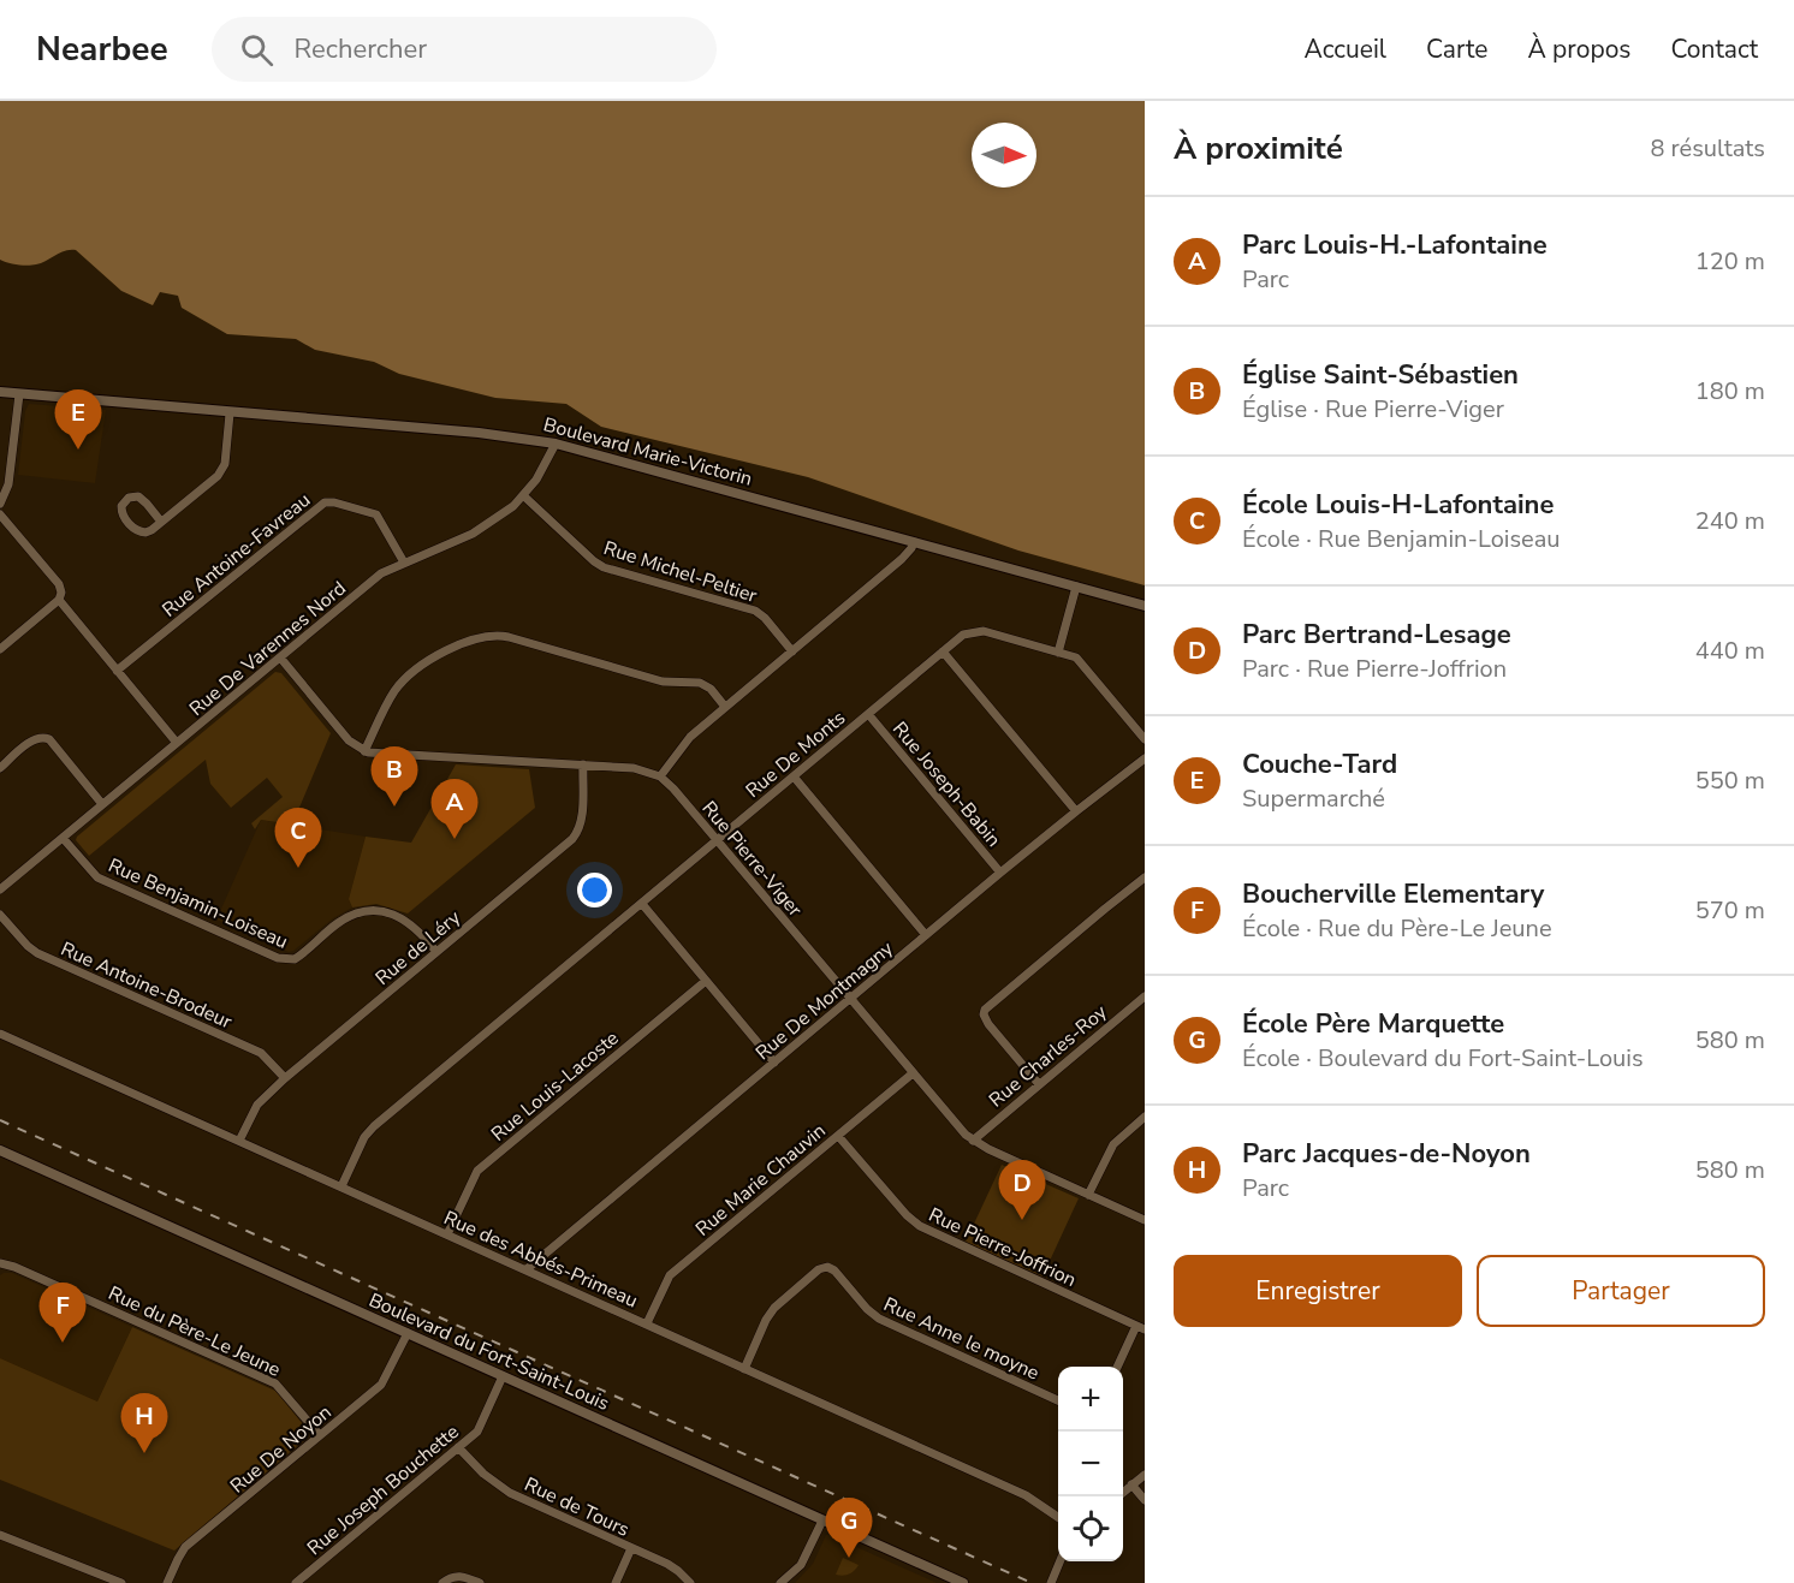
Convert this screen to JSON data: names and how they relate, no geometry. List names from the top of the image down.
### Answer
{
  "streets": {
    "street": [
      "Boulevard Marie-Victorin",
      "Rue Antoine-Favreau",
      "Rue Michel-Peltier",
      "Rue De Varennes Nord",
      "Rue De Monts",
      "Rue Joseph-Babin",
      "Rue Pierre-Viger",
      "Rue Benjamin-Loiseau",
      "Rue de Léry",
      "Rue Antoine-Brodeur",
      "Rue De Montmagny",
      "Rue Charles-Roy",
      "Rue Louis-Lacoste",
      "Rue Marie Chauvin",
      "Rue Pierre-Joffrion",
      "Rue des Abbés-Primeau",
      "Rue du Père-Le Jeune",
      "Rue Anne le moyne",
      "Boulevard du Fort-Saint-Louis",
      "Rue De Noyon",
      "Rue Joseph Bouchette",
      "Rue de Tours"
    ]
  },
  "crossings": [
    ["Boulevard Marie-Victorin", "Rue De Varennes Nord"],
    ["Rue Antoine-Favreau", "Rue De Varennes Nord"],
    ["Rue Michel-Peltier", "Rue De Varennes Nord"],
    ["Rue De Varennes Nord", "Rue Benjamin-Loiseau"],
    ["Rue De Monts", "Rue Joseph-Babin"],
    ["Rue De Monts", "Rue Pierre-Viger"],
    ["Rue De Monts", "Rue des Abbés-Primeau"],
    ["Rue Joseph-Babin", "Rue De Montmagny"],
    ["Rue Pierre-Viger", "Rue De Montmagny"],
    ["Rue Pierre-Viger", "Rue Charles-Roy"],
    ["Rue Pierre-Viger", "Rue Marie Chauvin"],
    ["Rue Benjamin-Loiseau", "Rue de Léry"],
    ["Rue de Léry", "Rue Antoine-Brodeur"],
    ["Rue de Léry", "Rue des Abbés-Primeau"],
    ["Rue De Montmagny", "Rue des Abbés-Primeau"],
    ["Rue Louis-Lacoste", "Rue des Abbés-Primeau"],
    ["Rue Marie Chauvin", "Rue Pierre-Joffrion"],
    ["Rue Marie Chauvin", "Rue des Abbés-Primeau"],
    ["Rue des Abbés-Primeau", "Rue Anne le moyne"],
    ["Rue du Père-Le Jeune", "Rue De Noyon"],
    ["Boulevard du Fort-Saint-Louis", "Rue De Noyon"],
    ["Boulevard du Fort-Saint-Louis", "Rue Joseph Bouchette"],
    ["Rue Joseph Bouchette", "Rue de Tours"]
  ],
  "north": "right",
  "page": {
    "header": "Nearbee",
    "search": "Rechercher",
    "nav": [
      "Accueil",
      "Carte",
      "À propos",
      "Contact"
    ],
    "heading": ["À proximité", "8 résultats"],
    "list": [
      {
        "mark": "A",
        "name": "Parc Louis-H.-Lafontaine",
        "note": "Parc",
        "value": "120 m"
      },
      {
        "mark": "B",
        "name": "Église Saint-Sébastien",
        "note": "Église · Rue Pierre-Viger",
        "value": "180 m"
      },
      {
        "mark": "C",
        "name": "École Louis-H-Lafontaine",
        "note": "École · Rue Benjamin-Loiseau",
        "value": "240 m"
      },
      {
        "mark": "D",
        "name": "Parc Bertrand-Lesage",
        "note": "Parc · Rue Pierre-Joffrion",
        "value": "440 m"
      },
      {
        "mark": "E",
        "name": "Couche-Tard",
        "note": "Supermarché",
        "value": "550 m"
      },
      {
        "mark": "F",
        "name": "Boucherville Elementary",
        "note": "École · Rue du Père-Le Jeune",
        "value": "570 m"
      },
      {
        "mark": "G",
        "name": "École Père Marquette",
        "note": "École · Boulevard du Fort-Saint-Louis",
        "value": "580 m"
      },
      {
        "mark": "H",
        "name": "Parc Jacques-de-Noyon",
        "note": "Parc",
        "value": "580 m"
      }
    ],
    "pins": [
      "E",
      "B",
      "A",
      "C",
      "D",
      "F",
      "H",
      "G"
    ],
    "buttons": ["Enregistrer", "Partager"],
    "map_buttons": ["+", "−"]
  }
}
